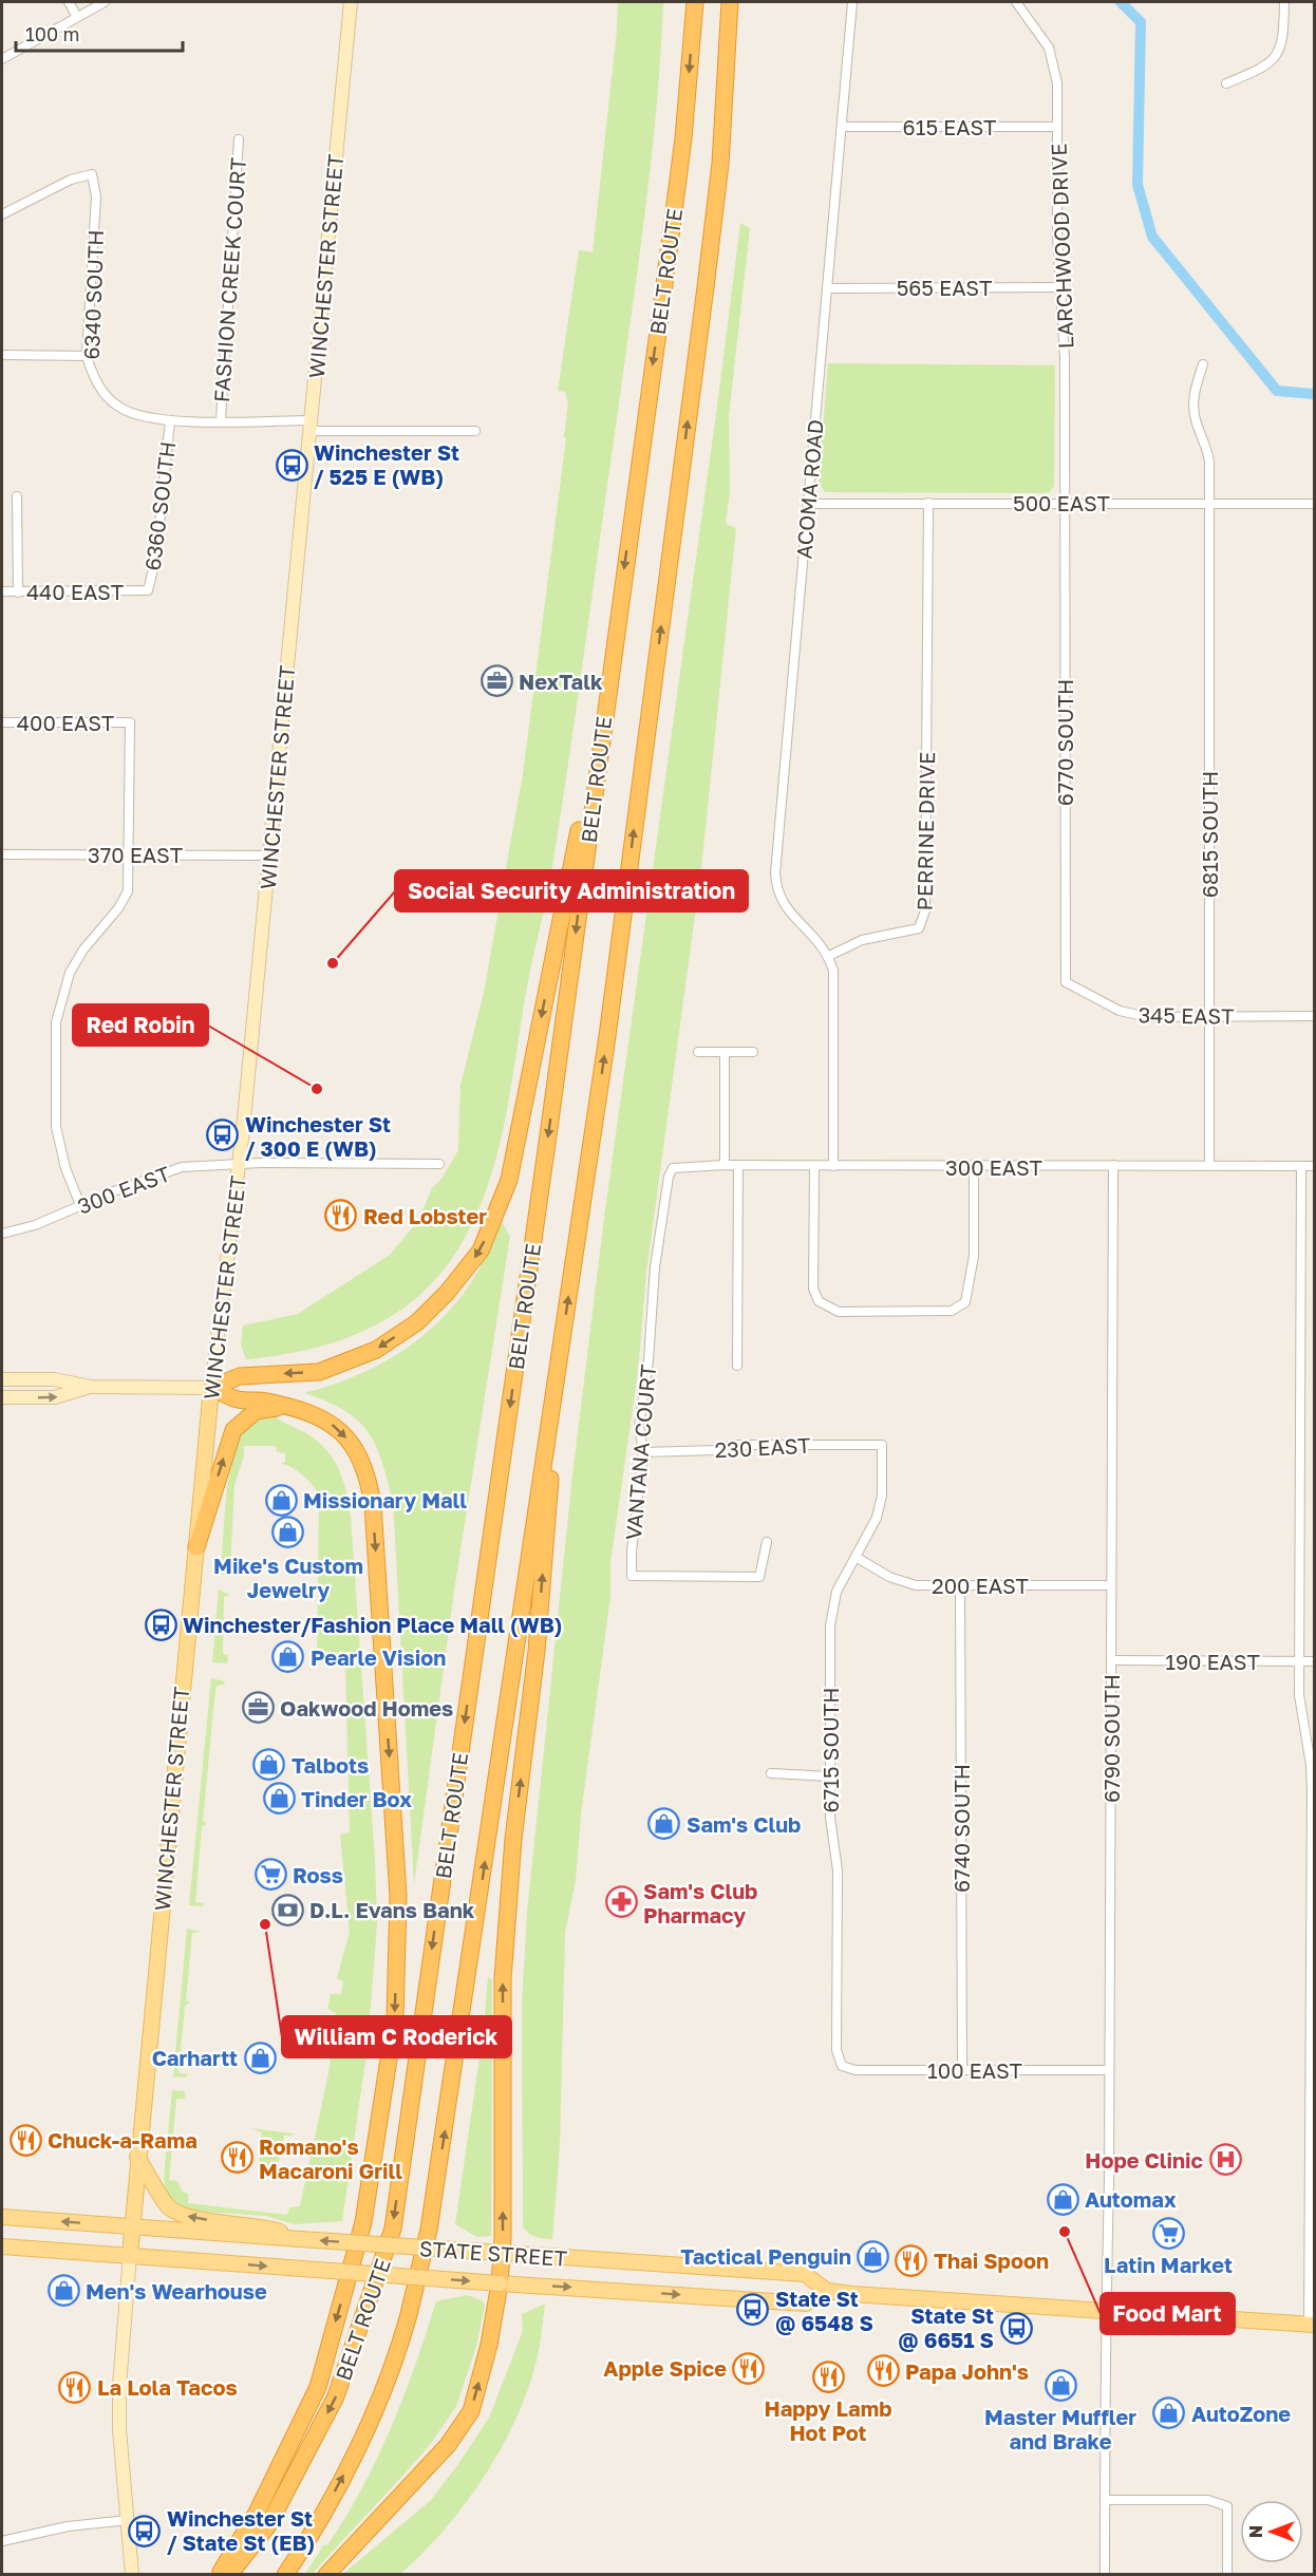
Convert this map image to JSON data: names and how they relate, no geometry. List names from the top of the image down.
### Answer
{
  "streets": {
    "highway": ["BELT ROUTE"],
    "main road": ["WINCHESTER STREET", "STATE STREET"],
    "street": [
      "615 EAST",
      "LARCHWOOD DRIVE",
      "FASHION CREEK COURT",
      "565 EAST",
      "6340 SOUTH",
      "ACOMA ROAD",
      "500 EAST",
      "6360 SOUTH",
      "440 EAST",
      "400 EAST",
      "6770 SOUTH",
      "PERRINE DRIVE",
      "6815 SOUTH",
      "370 EAST",
      "345 EAST",
      "300 EAST",
      "230 EAST",
      "VANTANA COURT",
      "200 EAST",
      "190 EAST",
      "6790 SOUTH",
      "6715 SOUTH",
      "6740 SOUTH",
      "100 EAST"
    ]
  },
  "crossings": [
    ["615 EAST", "LARCHWOOD DRIVE"],
    ["615 EAST", "ACOMA ROAD"],
    ["LARCHWOOD DRIVE", "565 EAST"],
    ["LARCHWOOD DRIVE", "500 EAST"],
    ["LARCHWOOD DRIVE", "6770 SOUTH"],
    ["WINCHESTER STREET", "370 EAST"],
    ["WINCHESTER STREET", "300 EAST"],
    ["WINCHESTER STREET", "STATE STREET"],
    ["565 EAST", "ACOMA ROAD"],
    ["6340 SOUTH", "6360 SOUTH"],
    ["ACOMA ROAD", "500 EAST"],
    ["ACOMA ROAD", "PERRINE DRIVE"],
    ["500 EAST", "6770 SOUTH"],
    ["500 EAST", "PERRINE DRIVE"],
    ["500 EAST", "6815 SOUTH"],
    ["6360 SOUTH", "440 EAST"],
    ["400 EAST", "370 EAST"],
    ["6770 SOUTH", "345 EAST"],
    ["6815 SOUTH", "345 EAST"],
    ["6815 SOUTH", "300 EAST"],
    ["300 EAST", "VANTANA COURT"],
    ["300 EAST", "6790 SOUTH"],
    ["230 EAST", "VANTANA COURT"],
    ["230 EAST", "6715 SOUTH"],
    ["200 EAST", "6790 SOUTH"],
    ["200 EAST", "6715 SOUTH"],
    ["200 EAST", "6740 SOUTH"],
    ["190 EAST", "6790 SOUTH"],
    ["6790 SOUTH", "100 EAST"],
    ["6790 SOUTH", "STATE STREET"],
    ["6715 SOUTH", "100 EAST"],
    ["6740 SOUTH", "100 EAST"]
  ],
  "places": {
    "bus stop": [
      "Winchester St / 525 E (WB)",
      "Winchester St / 300 E (WB)",
      "Winchester/Fashion Place Mall (WB)",
      "State St @ 6548 S",
      "State St @ 6651 S",
      "Winchester St / State St (EB)"
    ],
    "office": ["NexTalk", "Oakwood Homes"],
    "other": [
      "Social Security Administration",
      "Red Robin",
      "William C Roderick",
      "Food Mart"
    ],
    "restaurant": [
      "Red Lobster",
      "Chuck-a-Rama",
      "Romano's Macaroni Grill",
      "Thai Spoon",
      "Apple Spice",
      "Papa John's",
      "Happy Lamb Hot Pot",
      "La Lola Tacos"
    ],
    "shop": [
      "Missionary Mall",
      "Mike's Custom Jewelry",
      "Pearle Vision",
      "Talbots",
      "Tinder Box",
      "Sam's Club",
      "Carhartt",
      "Automax",
      "Tactical Penguin",
      "Men's Wearhouse",
      "Master Muffler and Brake",
      "AutoZone"
    ],
    "supermarket": ["Ross", "Latin Market"],
    "pharmacy": ["Sam's Club Pharmacy"],
    "bank": ["D.L. Evans Bank"],
    "hospital": ["Hope Clinic"]
  },
  "scale_bar": "100 m",
  "north": "left"
}
